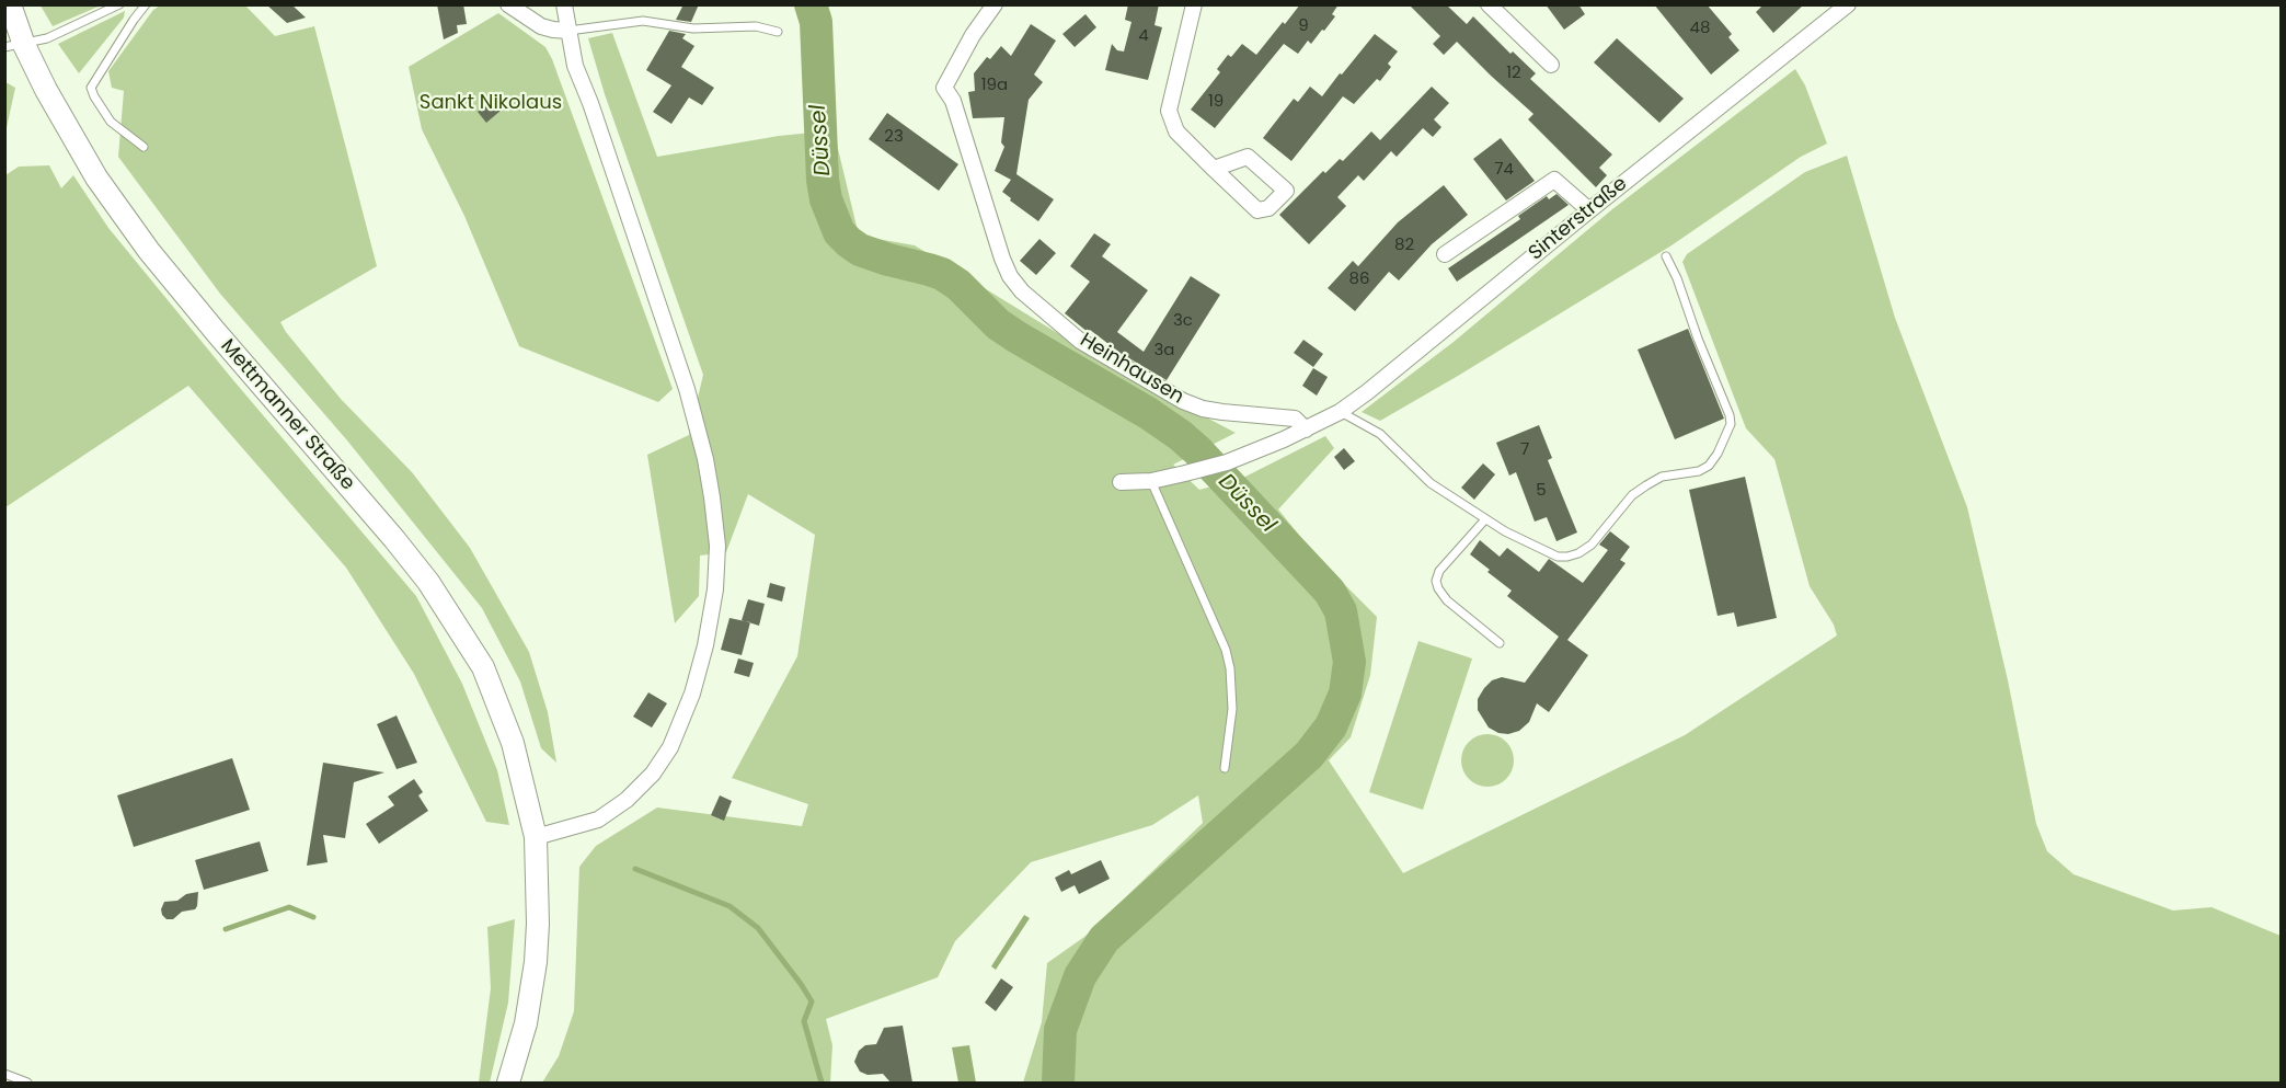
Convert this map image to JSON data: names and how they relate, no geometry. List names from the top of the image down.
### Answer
{
  "streets": {
    "main road": ["Mettmanner Straße"],
    "street": ["Sinterstraße", "Heinhausen"]
  },
  "crossings": [
    ["Sinterstraße", "Heinhausen"]
  ],
  "water": ["Düssel"],
  "parks": ["Sankt Nikolaus"],
  "house_numbers": [
    "9",
    "48",
    "4",
    "12",
    "19a",
    "19",
    "23",
    "74",
    "82",
    "86",
    "3c",
    "3a",
    "7",
    "5"
  ]
}
